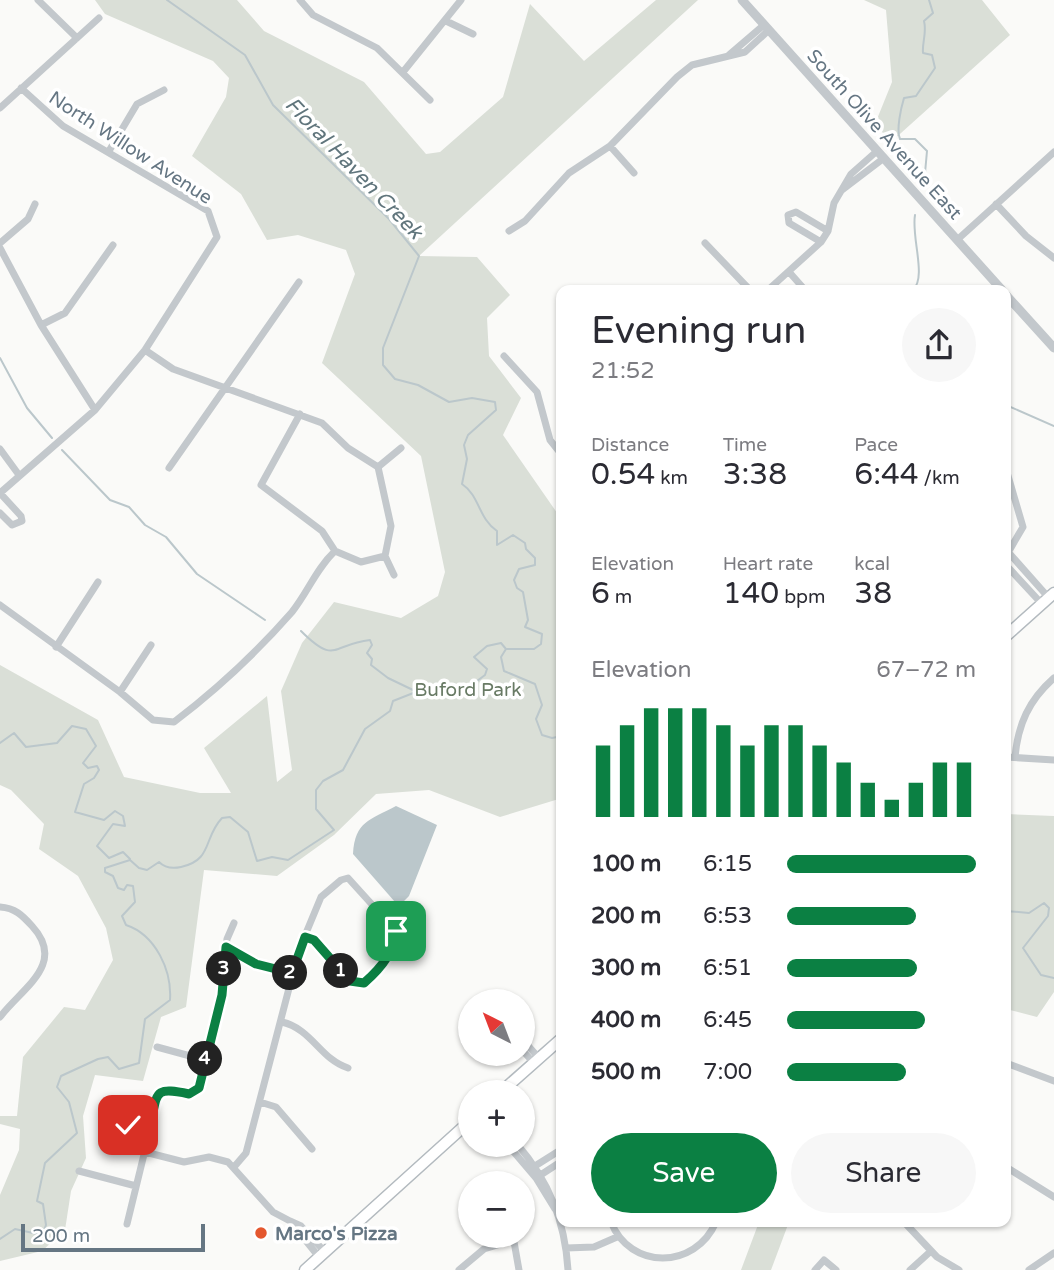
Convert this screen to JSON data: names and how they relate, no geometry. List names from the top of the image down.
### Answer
{
  "streets": {
    "street": ["South Olive Avenue East", "North Willow Avenue"]
  },
  "water": ["Floral Haven Creek"],
  "parks": ["Buford Park"],
  "places": ["Marco's Pizza"],
  "scale_bar": "200 m",
  "north": "top left",
  "page": {
    "heading": ["Evening run", "21:52"],
    "stats": [
      ["Distance", "0.54 km"],
      ["Time", "3:38"],
      ["Pace", "6:44 /km"],
      ["Elevation", "6 m"],
      ["Heart rate", "140 bpm"],
      ["kcal", "38"]
    ],
    "chart": ["Elevation", "67–72 m"],
    "list": [
      {
        "name": "100 m",
        "note": "6:15"
      },
      {
        "name": "200 m",
        "note": "6:53"
      },
      {
        "name": "300 m",
        "note": "6:51"
      },
      {
        "name": "400 m",
        "note": "6:45"
      },
      {
        "name": "500 m",
        "note": "7:00"
      }
    ],
    "pins": [
      "3",
      "1",
      "2",
      "4"
    ],
    "map_buttons": ["+", "−"],
    "buttons": ["Save", "Share"],
    "scale": "200 m"
  }
}
